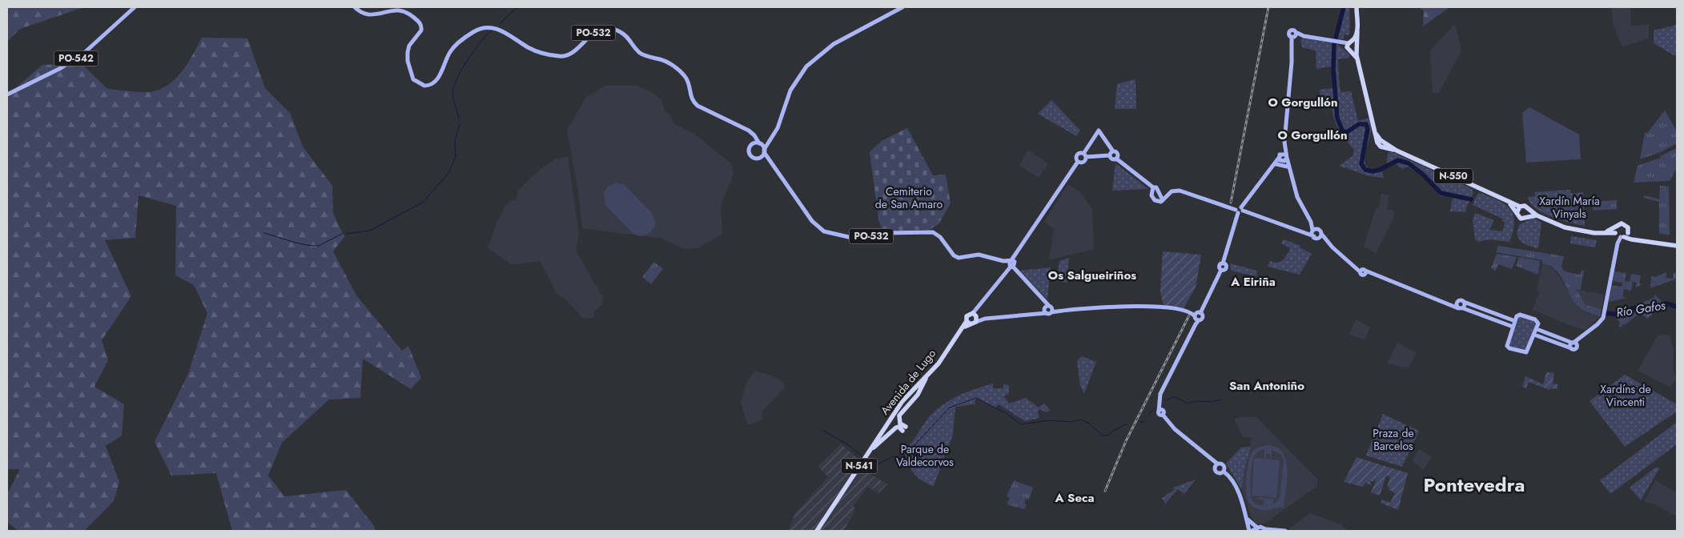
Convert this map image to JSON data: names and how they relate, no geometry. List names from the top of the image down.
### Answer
{
  "streets": {
    "highway": ["N-550", "Avenida de Lugo", "N-541"],
    "main road": ["PO-532", "PO-542"]
  },
  "crossings": [
    ["Avenida de Lugo", "N-541"]
  ],
  "districts": [
    "O Gorgullón",
    "O Gorgullón",
    "Os Salgueiriños",
    "A Eiriña",
    "San Antoniño",
    "Pontevedra",
    "A Seca"
  ],
  "water": ["Río Gafos"],
  "parks": [
    "Cemiterio de San Amaro",
    "Xardín María Vinyals",
    "Xardíns de Vincenti",
    "Praza de Barcelos",
    "Parque de Valdecorvos"
  ]
}
